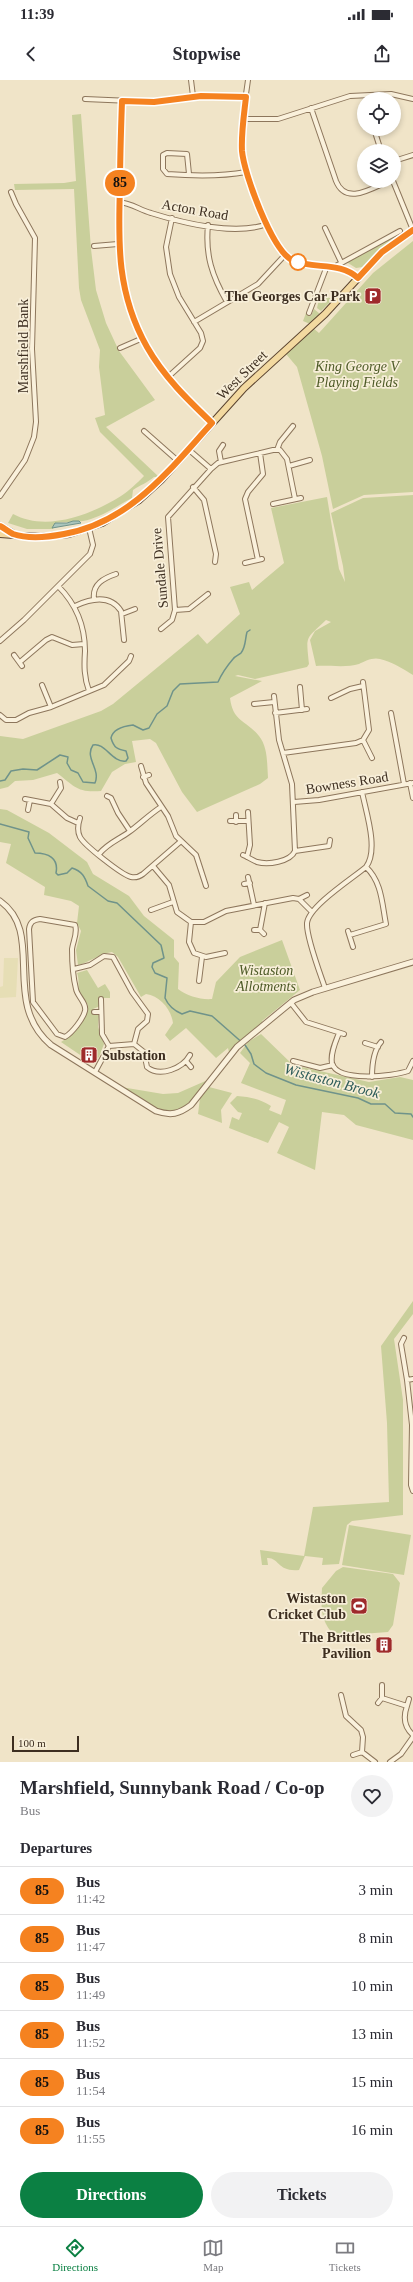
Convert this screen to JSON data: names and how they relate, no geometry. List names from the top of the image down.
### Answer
{
  "streets": {
    "main road": ["West Street"],
    "street": [
      "Acton Road",
      "Marshfield Bank",
      "Sundale Drive",
      "Bowness Road"
    ]
  },
  "water": ["Wistaston Brook"],
  "parks": ["King George V Playing Fields", "Wistaston Allotments"],
  "places": {
    "parking": ["The Georges Car Park"],
    "building": ["Substation", "The Brittles Pavilion"],
    "sports": ["Wistaston Cricket Club"]
  },
  "lines": ["bus line 85"],
  "scale_bar": "100 m",
  "page": {
    "status": "11:39",
    "header": "Stopwise",
    "on_map": "85",
    "scale": "100 m",
    "heading": [
      ["Marshfield, Sunnybank Road / Co-op", "Bus"],
      "Departures"
    ],
    "list": [
      {
        "mark": "85",
        "name": "Bus",
        "note": "11:42",
        "value": "3 min"
      },
      {
        "mark": "85",
        "name": "Bus",
        "note": "11:47",
        "value": "8 min"
      },
      {
        "mark": "85",
        "name": "Bus",
        "note": "11:49",
        "value": "10 min"
      },
      {
        "mark": "85",
        "name": "Bus",
        "note": "11:52",
        "value": "13 min"
      },
      {
        "mark": "85",
        "name": "Bus",
        "note": "11:54",
        "value": "15 min"
      },
      {
        "mark": "85",
        "name": "Bus",
        "note": "11:55",
        "value": "16 min"
      }
    ],
    "buttons": ["Directions", "Tickets"],
    "tabs": ["Directions", "Map", "Tickets"]
  }
}
